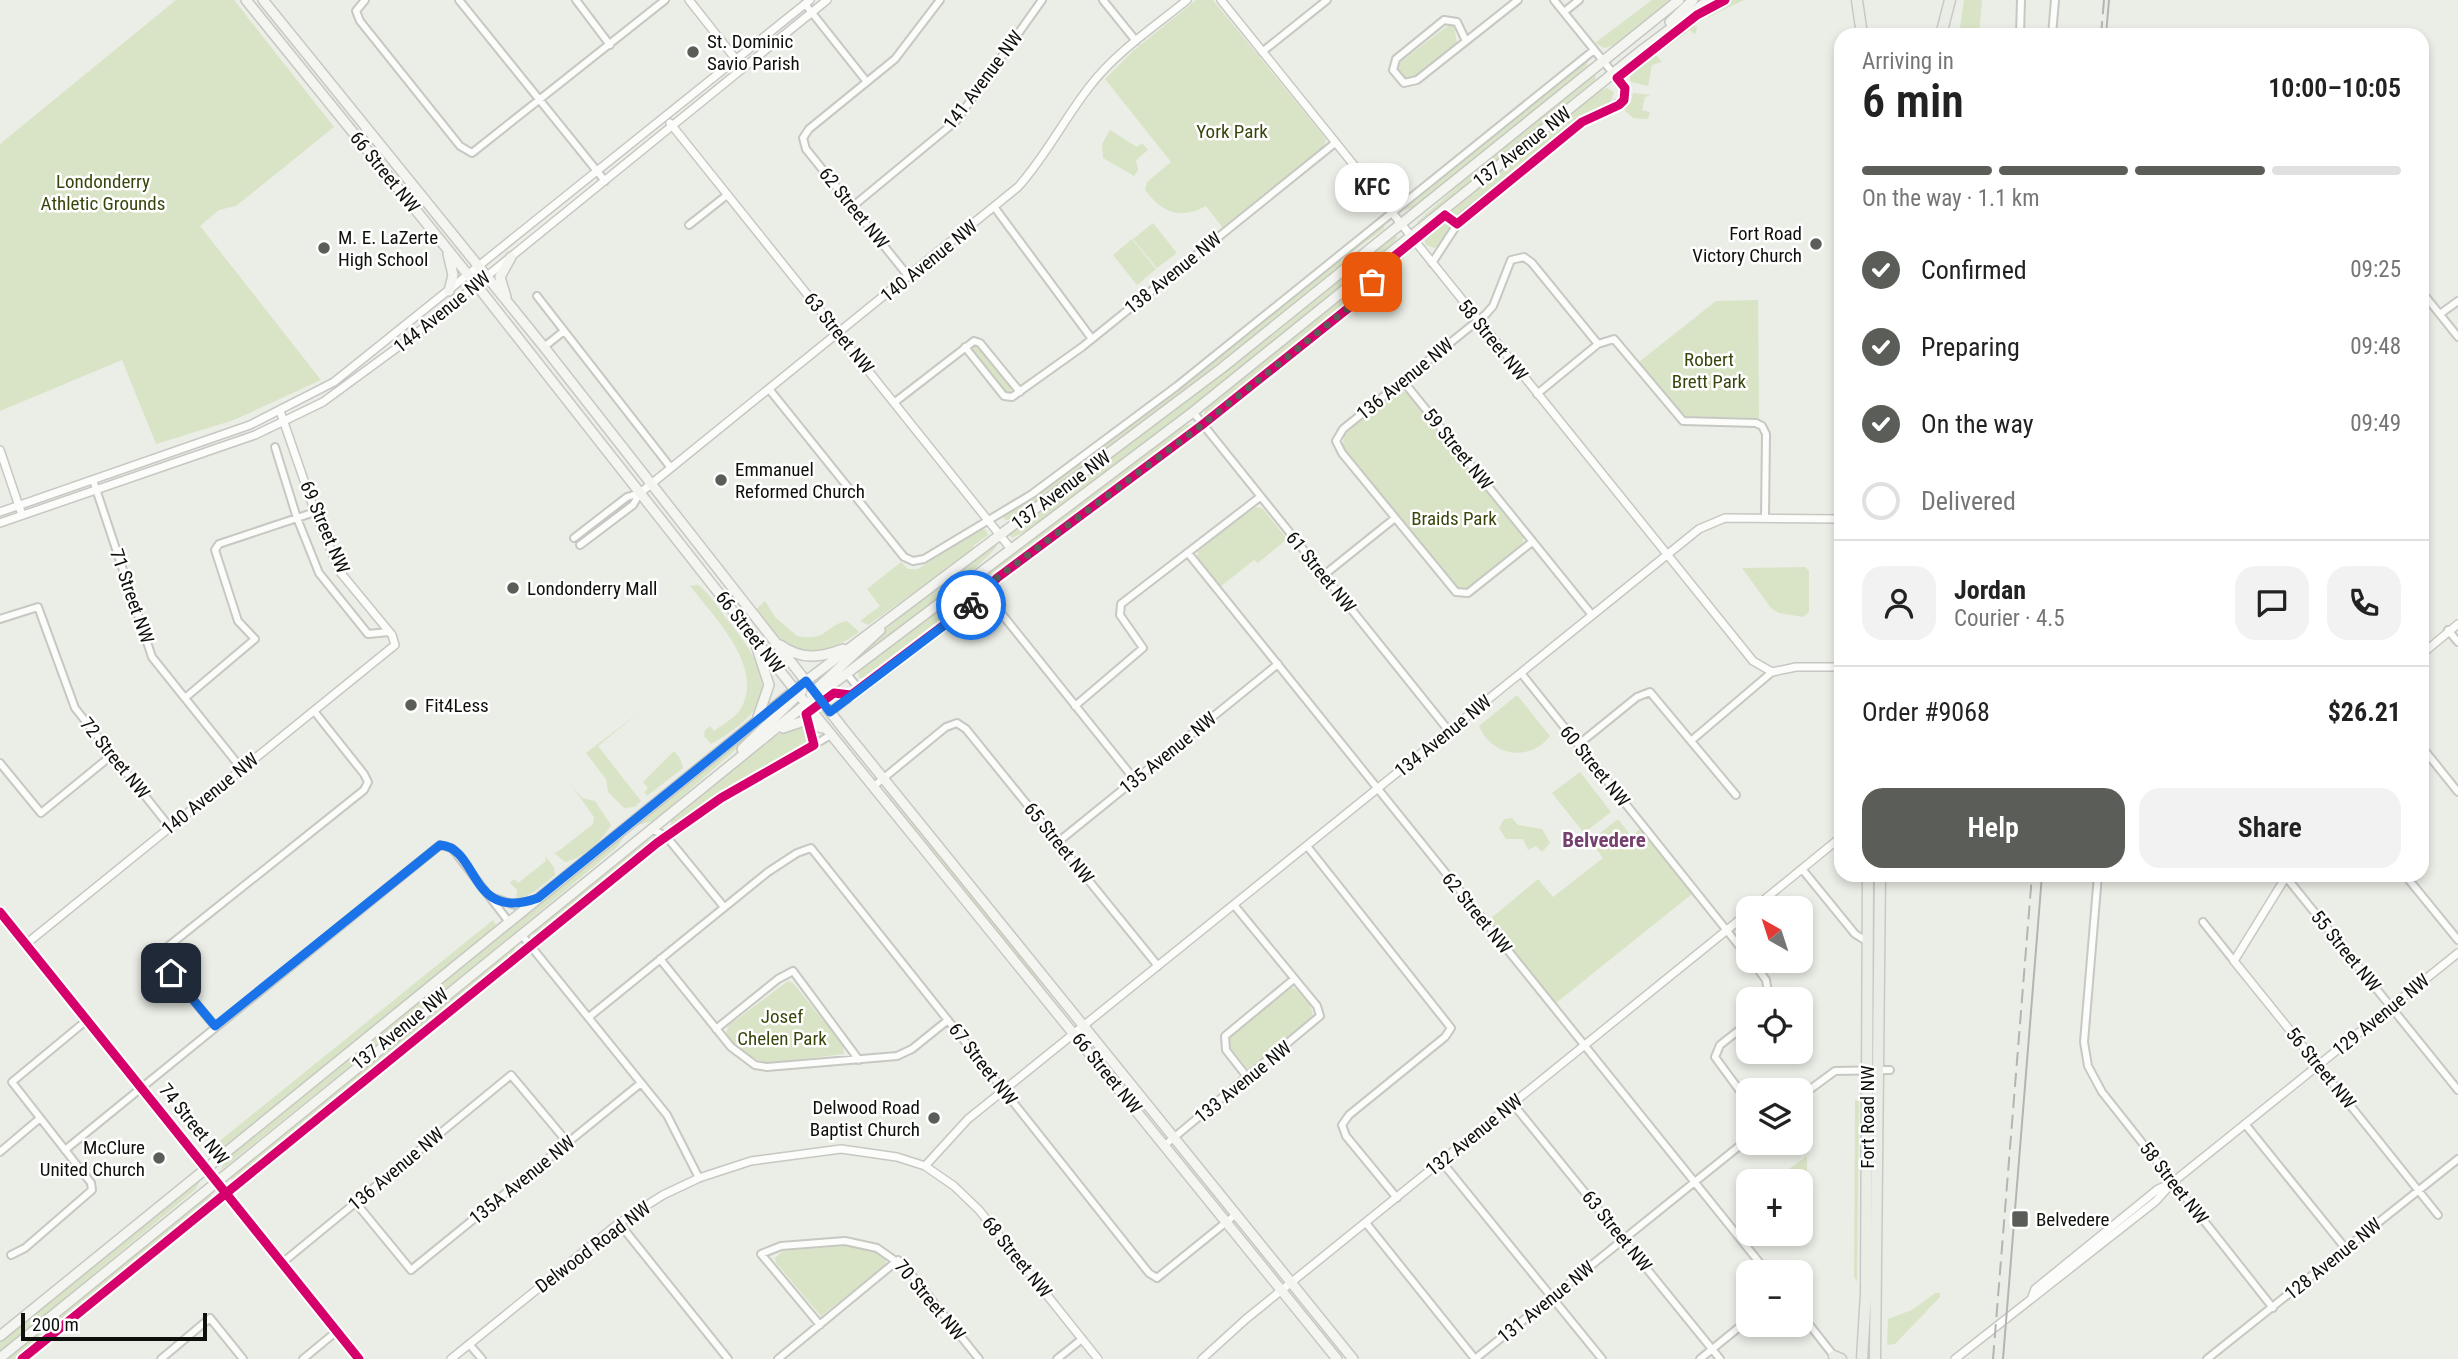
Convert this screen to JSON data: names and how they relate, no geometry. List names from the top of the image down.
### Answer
{
  "streets": {
    "main road": ["137 Avenue NW", "66 Street NW", "Fort Road NW"],
    "street": [
      "141 Avenue NW",
      "62 Street NW",
      "140 Avenue NW",
      "138 Avenue NW",
      "144 Avenue NW",
      "63 Street NW",
      "58 Street NW",
      "136 Avenue NW",
      "59 Street NW",
      "69 Street NW",
      "61 Street NW",
      "71 Street NW",
      "134 Avenue NW",
      "135 Avenue NW",
      "72 Street NW",
      "60 Street NW",
      "65 Street NW",
      "55 Street NW",
      "129 Avenue NW",
      "67 Street NW",
      "56 Street NW",
      "133 Avenue NW",
      "74 Street NW",
      "132 Avenue NW",
      "135A Avenue NW",
      "Delwood Road NW",
      "68 Street NW",
      "128 Avenue NW",
      "70 Street NW",
      "131 Avenue NW"
    ]
  },
  "crossings": [
    ["141 Avenue NW", "62 Street NW"],
    ["137 Avenue NW", "66 Street NW"],
    ["137 Avenue NW", "140 Avenue NW"],
    ["137 Avenue NW", "63 Street NW"],
    ["137 Avenue NW", "58 Street NW"],
    ["137 Avenue NW", "61 Street NW"],
    ["137 Avenue NW", "74 Street NW"],
    ["66 Street NW", "140 Avenue NW"],
    ["66 Street NW", "144 Avenue NW"],
    ["66 Street NW", "134 Avenue NW"],
    ["66 Street NW", "65 Street NW"],
    ["66 Street NW", "67 Street NW"],
    ["66 Street NW", "133 Avenue NW"],
    ["66 Street NW", "132 Avenue NW"],
    ["62 Street NW", "140 Avenue NW"],
    ["62 Street NW", "134 Avenue NW"],
    ["62 Street NW", "135 Avenue NW"],
    ["62 Street NW", "132 Avenue NW"],
    ["62 Street NW", "131 Avenue NW"],
    ["140 Avenue NW", "63 Street NW"],
    ["140 Avenue NW", "69 Street NW"],
    ["140 Avenue NW", "71 Street NW"],
    ["140 Avenue NW", "72 Street NW"],
    ["140 Avenue NW", "74 Street NW"],
    ["138 Avenue NW", "58 Street NW"],
    ["144 Avenue NW", "63 Street NW"],
    ["144 Avenue NW", "69 Street NW"],
    ["144 Avenue NW", "71 Street NW"],
    ["63 Street NW", "132 Avenue NW"],
    ["63 Street NW", "131 Avenue NW"],
    ["58 Street NW", "136 Avenue NW"],
    ["58 Street NW", "134 Avenue NW"],
    ["58 Street NW", "129 Avenue NW"],
    ["58 Street NW", "128 Avenue NW"],
    ["136 Avenue NW", "59 Street NW"],
    ["136 Avenue NW", "74 Street NW"],
    ["136 Avenue NW", "135A Avenue NW"],
    ["59 Street NW", "134 Avenue NW"],
    ["61 Street NW", "134 Avenue NW"],
    ["134 Avenue NW", "60 Street NW"],
    ["134 Avenue NW", "65 Street NW"],
    ["135 Avenue NW", "65 Street NW"],
    ["60 Street NW", "132 Avenue NW"],
    ["55 Street NW", "129 Avenue NW"],
    ["129 Avenue NW", "56 Street NW"],
    ["56 Street NW", "128 Avenue NW"],
    ["Delwood Road NW", "68 Street NW"]
  ],
  "districts": ["Belvedere"],
  "parks": [
    "York Park",
    "Londonderry Athletic Grounds",
    "Robert Brett Park",
    "Braids Park",
    "Josef Chelen Park"
  ],
  "places": {
    "other": [
      "St. Dominic Savio Parish",
      "Fort Road Victory Church",
      "M. E. LaZerte High School",
      "KFC",
      "Emmanuel Reformed Church",
      "Londonderry Mall",
      "Fit4Less",
      "Delwood Road Baptist Church",
      "McClure United Church"
    ],
    "transit": ["Belvedere"]
  },
  "scale_bar": "200 m",
  "north": "top left",
  "page": {
    "heading": ["6 min", "Arriving in", "10:00–10:05"],
    "panel": [
      "Jordan",
      "Courier · 4.5",
      "Order #9068",
      "$26.21"
    ],
    "bar": "On the way · 1.1 km",
    "bubble": "KFC",
    "list": [
      ["Confirmed", "09:25"],
      ["Preparing", "09:48"],
      ["On the way", "09:49"],
      "Delivered"
    ],
    "buttons": ["Help", "Share"],
    "map_buttons": ["+", "−"],
    "scale": "200 m"
  }
}
